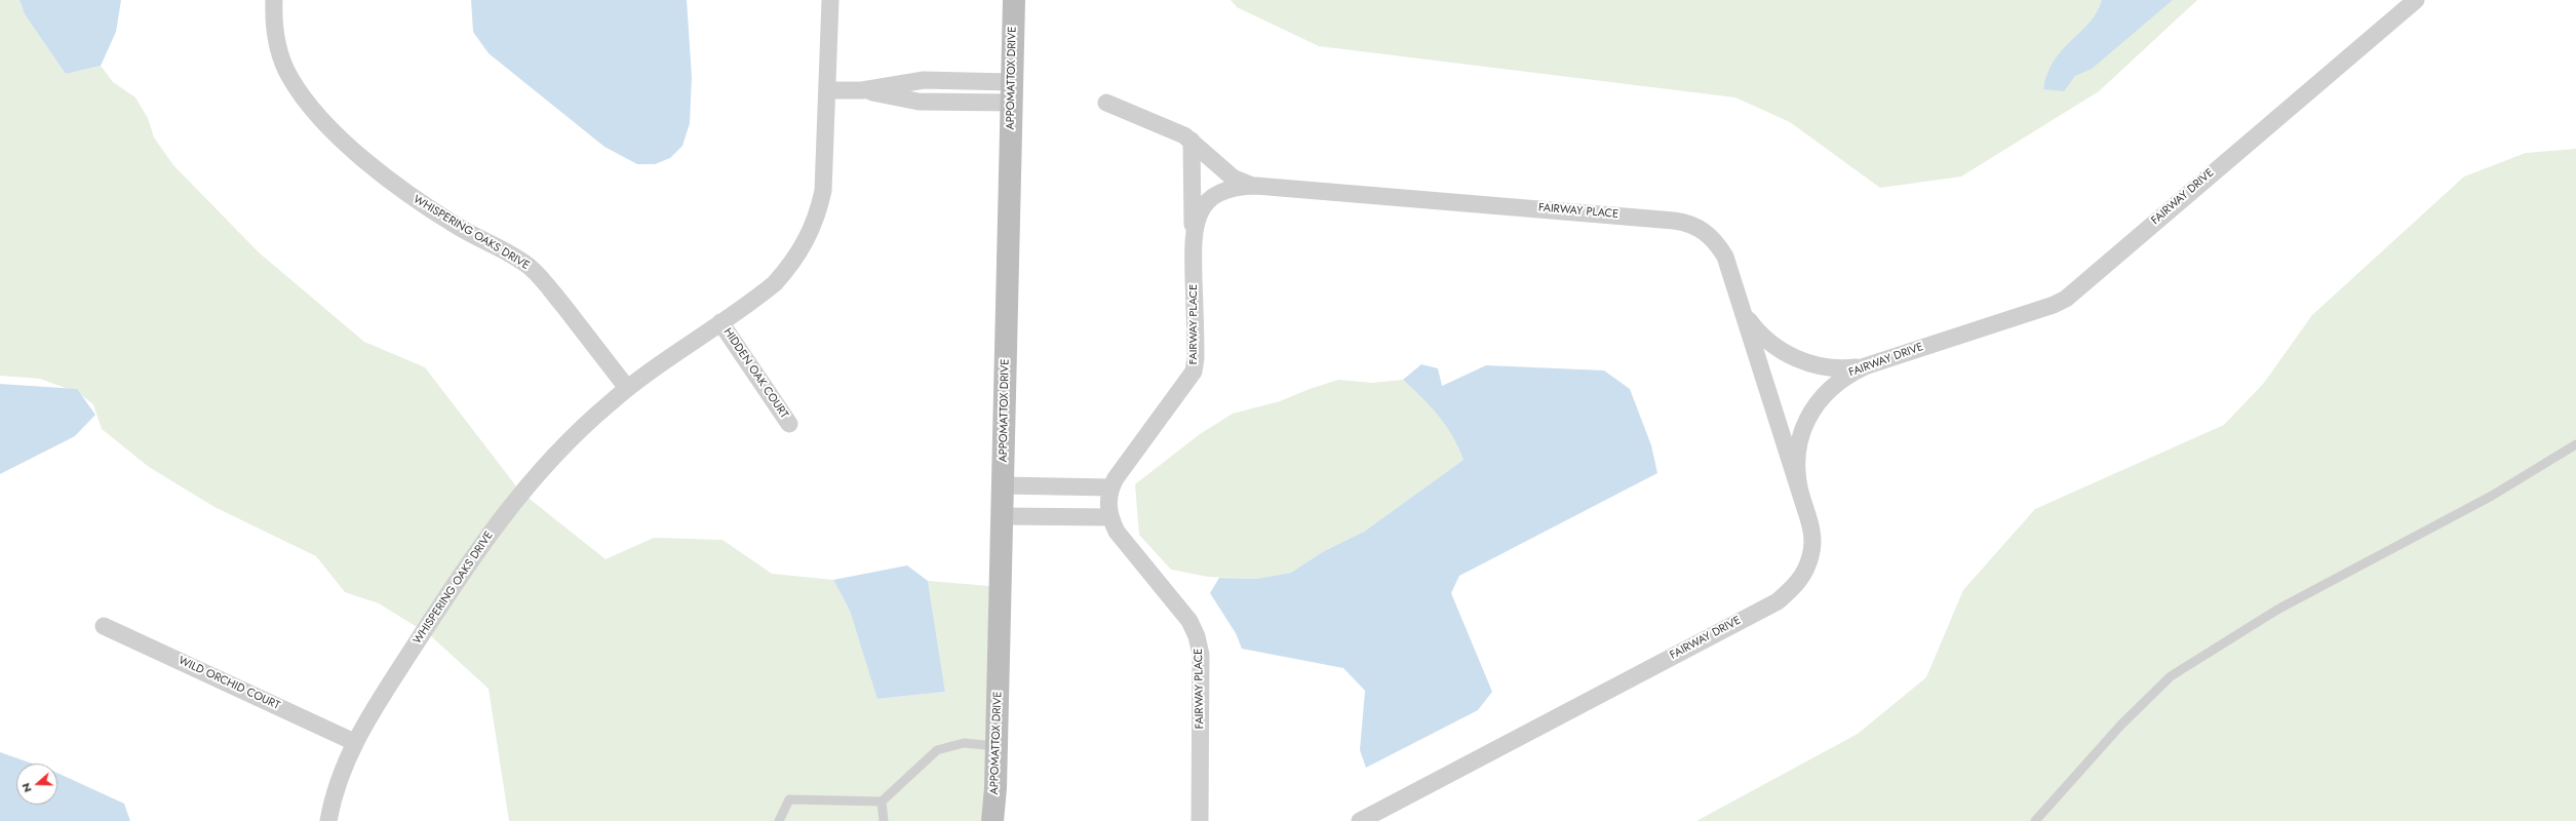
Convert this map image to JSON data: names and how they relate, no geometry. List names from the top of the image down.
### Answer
{
  "streets": {
    "street": [
      "APPOMATTOX DRIVE",
      "FAIRWAY DRIVE",
      "FAIRWAY PLACE",
      "WHISPERING OAKS DRIVE",
      "HIDDEN OAK COURT",
      "WILD ORCHID COURT"
    ]
  },
  "crossings": [
    ["FAIRWAY DRIVE", "FAIRWAY PLACE"],
    ["WHISPERING OAKS DRIVE", "HIDDEN OAK COURT"],
    ["WHISPERING OAKS DRIVE", "WILD ORCHID COURT"]
  ],
  "north": "left"
}
